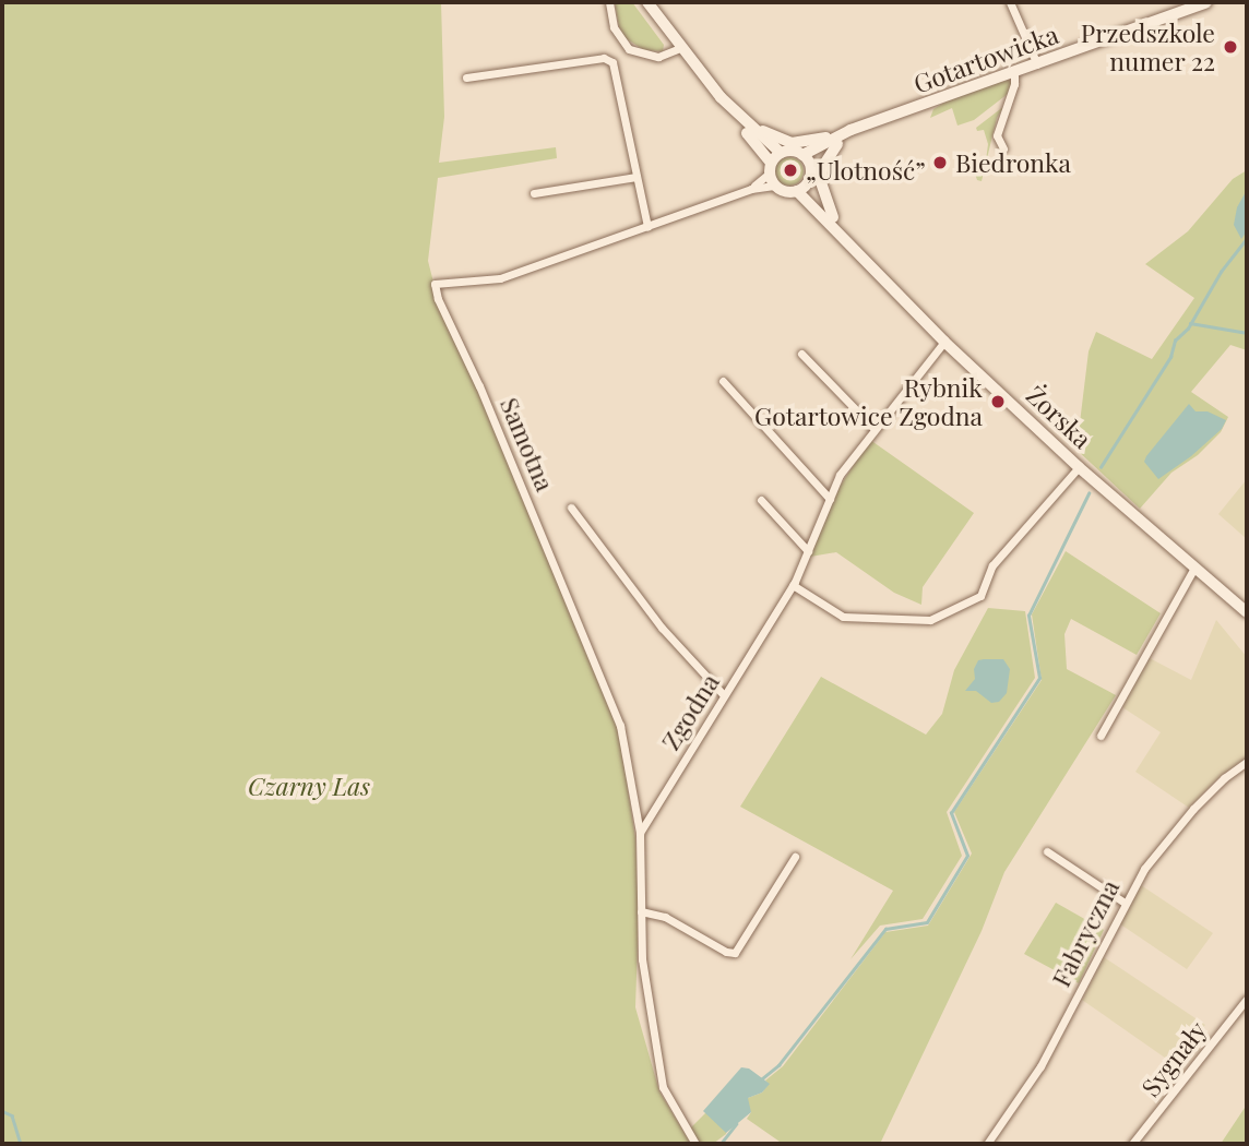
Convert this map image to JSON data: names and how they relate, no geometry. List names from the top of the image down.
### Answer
{
  "streets": {
    "main road": ["Gotartowicka", "Żorska"],
    "street": [
      "Samotna",
      "Zgodna",
      "Fabryczna",
      "Sygnały"
    ]
  },
  "crossings": [
    ["Gotartowicka", "Żorska"],
    ["Gotartowicka", "Samotna"],
    ["Żorska", "Samotna"],
    ["Żorska", "Zgodna"],
    ["Samotna", "Zgodna"]
  ],
  "parks": ["Czarny Las"],
  "places": [
    "Przedszkole numer 22",
    "Biedronka",
    "„Ulotność”",
    "Rybnik Gotartowice Zgodna"
  ]
}
